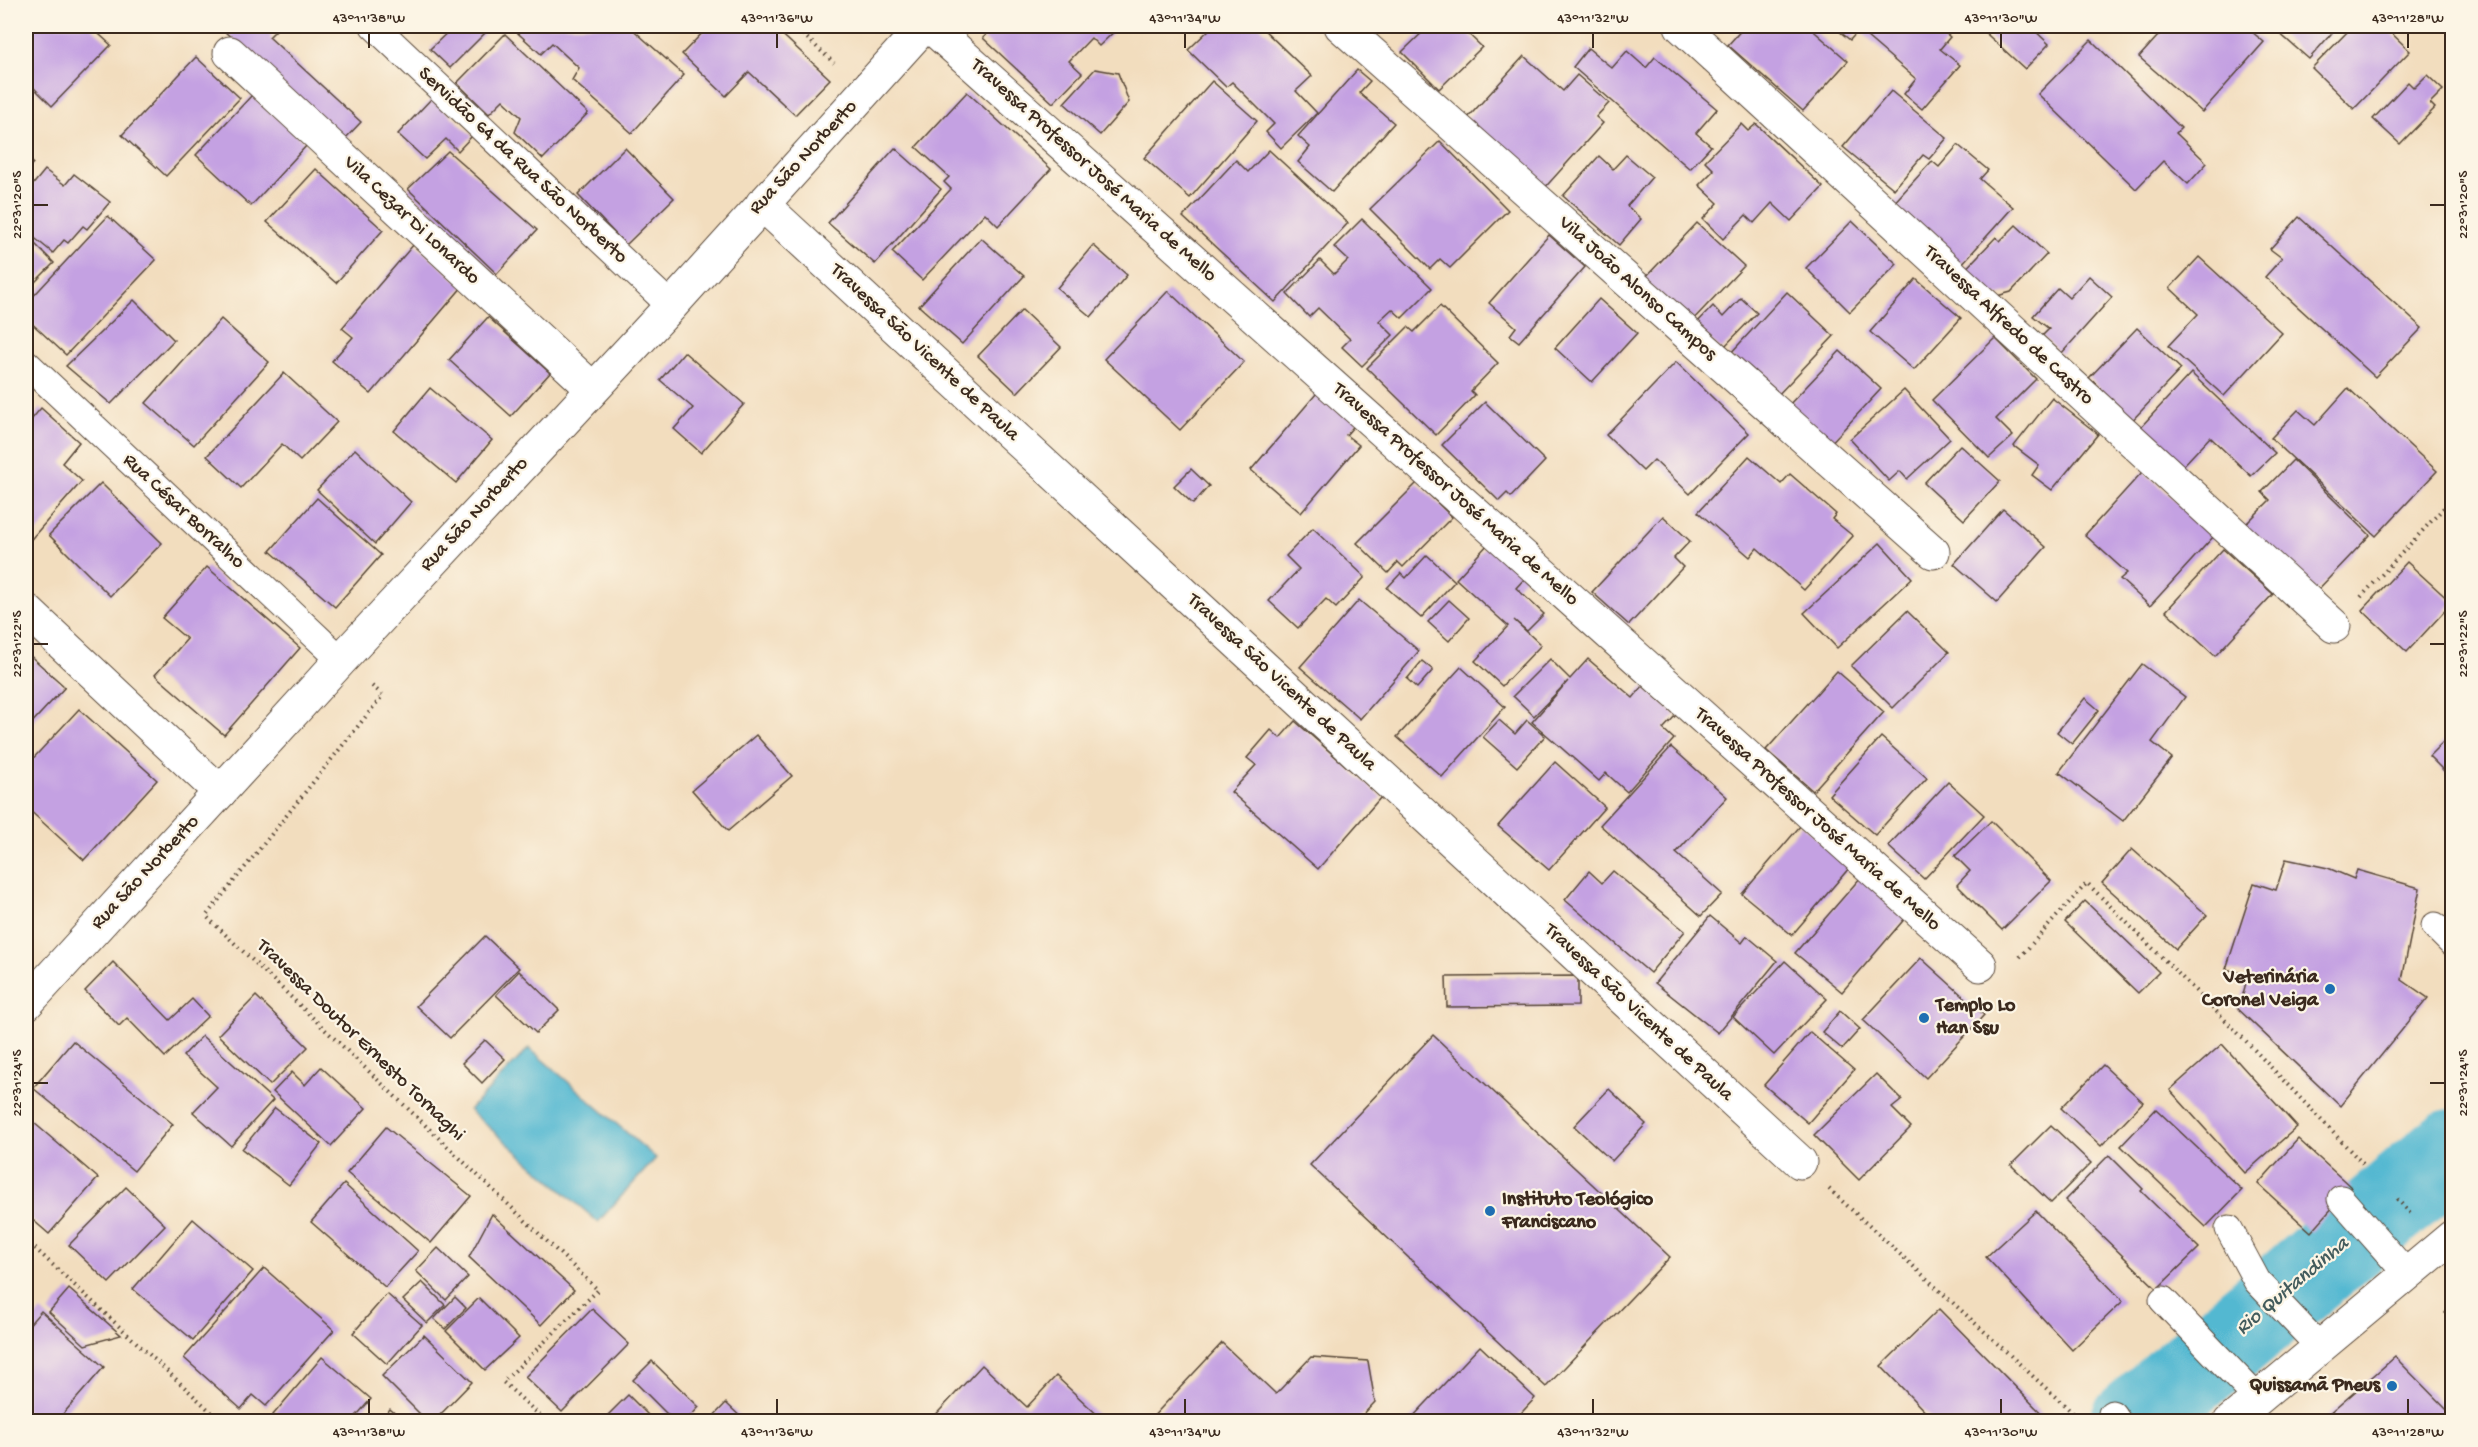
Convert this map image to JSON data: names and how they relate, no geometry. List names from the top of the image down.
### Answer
{
  "streets": {
    "street": [
      "Rua São Norberto",
      "Travessa Professor José Maria de Mello",
      "Vila Cezar Di Lonardo",
      "Vila João Alonso Campos",
      "Travessa Alfredo de Castro",
      "Travessa São Vicente de Paula"
    ],
    "lane": ["Servidão 64 da Rua São Norberto", "Rua César Borralho"],
    "path": ["Travessa Doutor Ernesto Tornaghi"]
  },
  "crossings": [
    ["Rua São Norberto", "Servidão 64 da Rua São Norberto"],
    ["Rua São Norberto", "Vila Cezar Di Lonardo"],
    ["Rua São Norberto", "Travessa São Vicente de Paula"],
    ["Rua São Norberto", "Rua César Borralho"],
    ["Rua São Norberto", "Travessa Doutor Ernesto Tornaghi"],
    ["Rua César Borralho", "Travessa Doutor Ernesto Tornaghi"]
  ],
  "water": ["Rio Quitandinha"],
  "places": [
    "Veterinária Coronel Veiga",
    "Templo Lo Han Ssu",
    "Instituto Teológico Franciscano",
    "Quissamã Pneus"
  ],
  "coordinates": [
    "43°11'38\"W",
    "43°11'36\"W",
    "43°11'34\"W",
    "43°11'32\"W",
    "43°11'30\"W",
    "43°11'28\"W",
    "22°31'20\"S",
    "22°31'22\"S",
    "22°31'24\"S"
  ]
}
